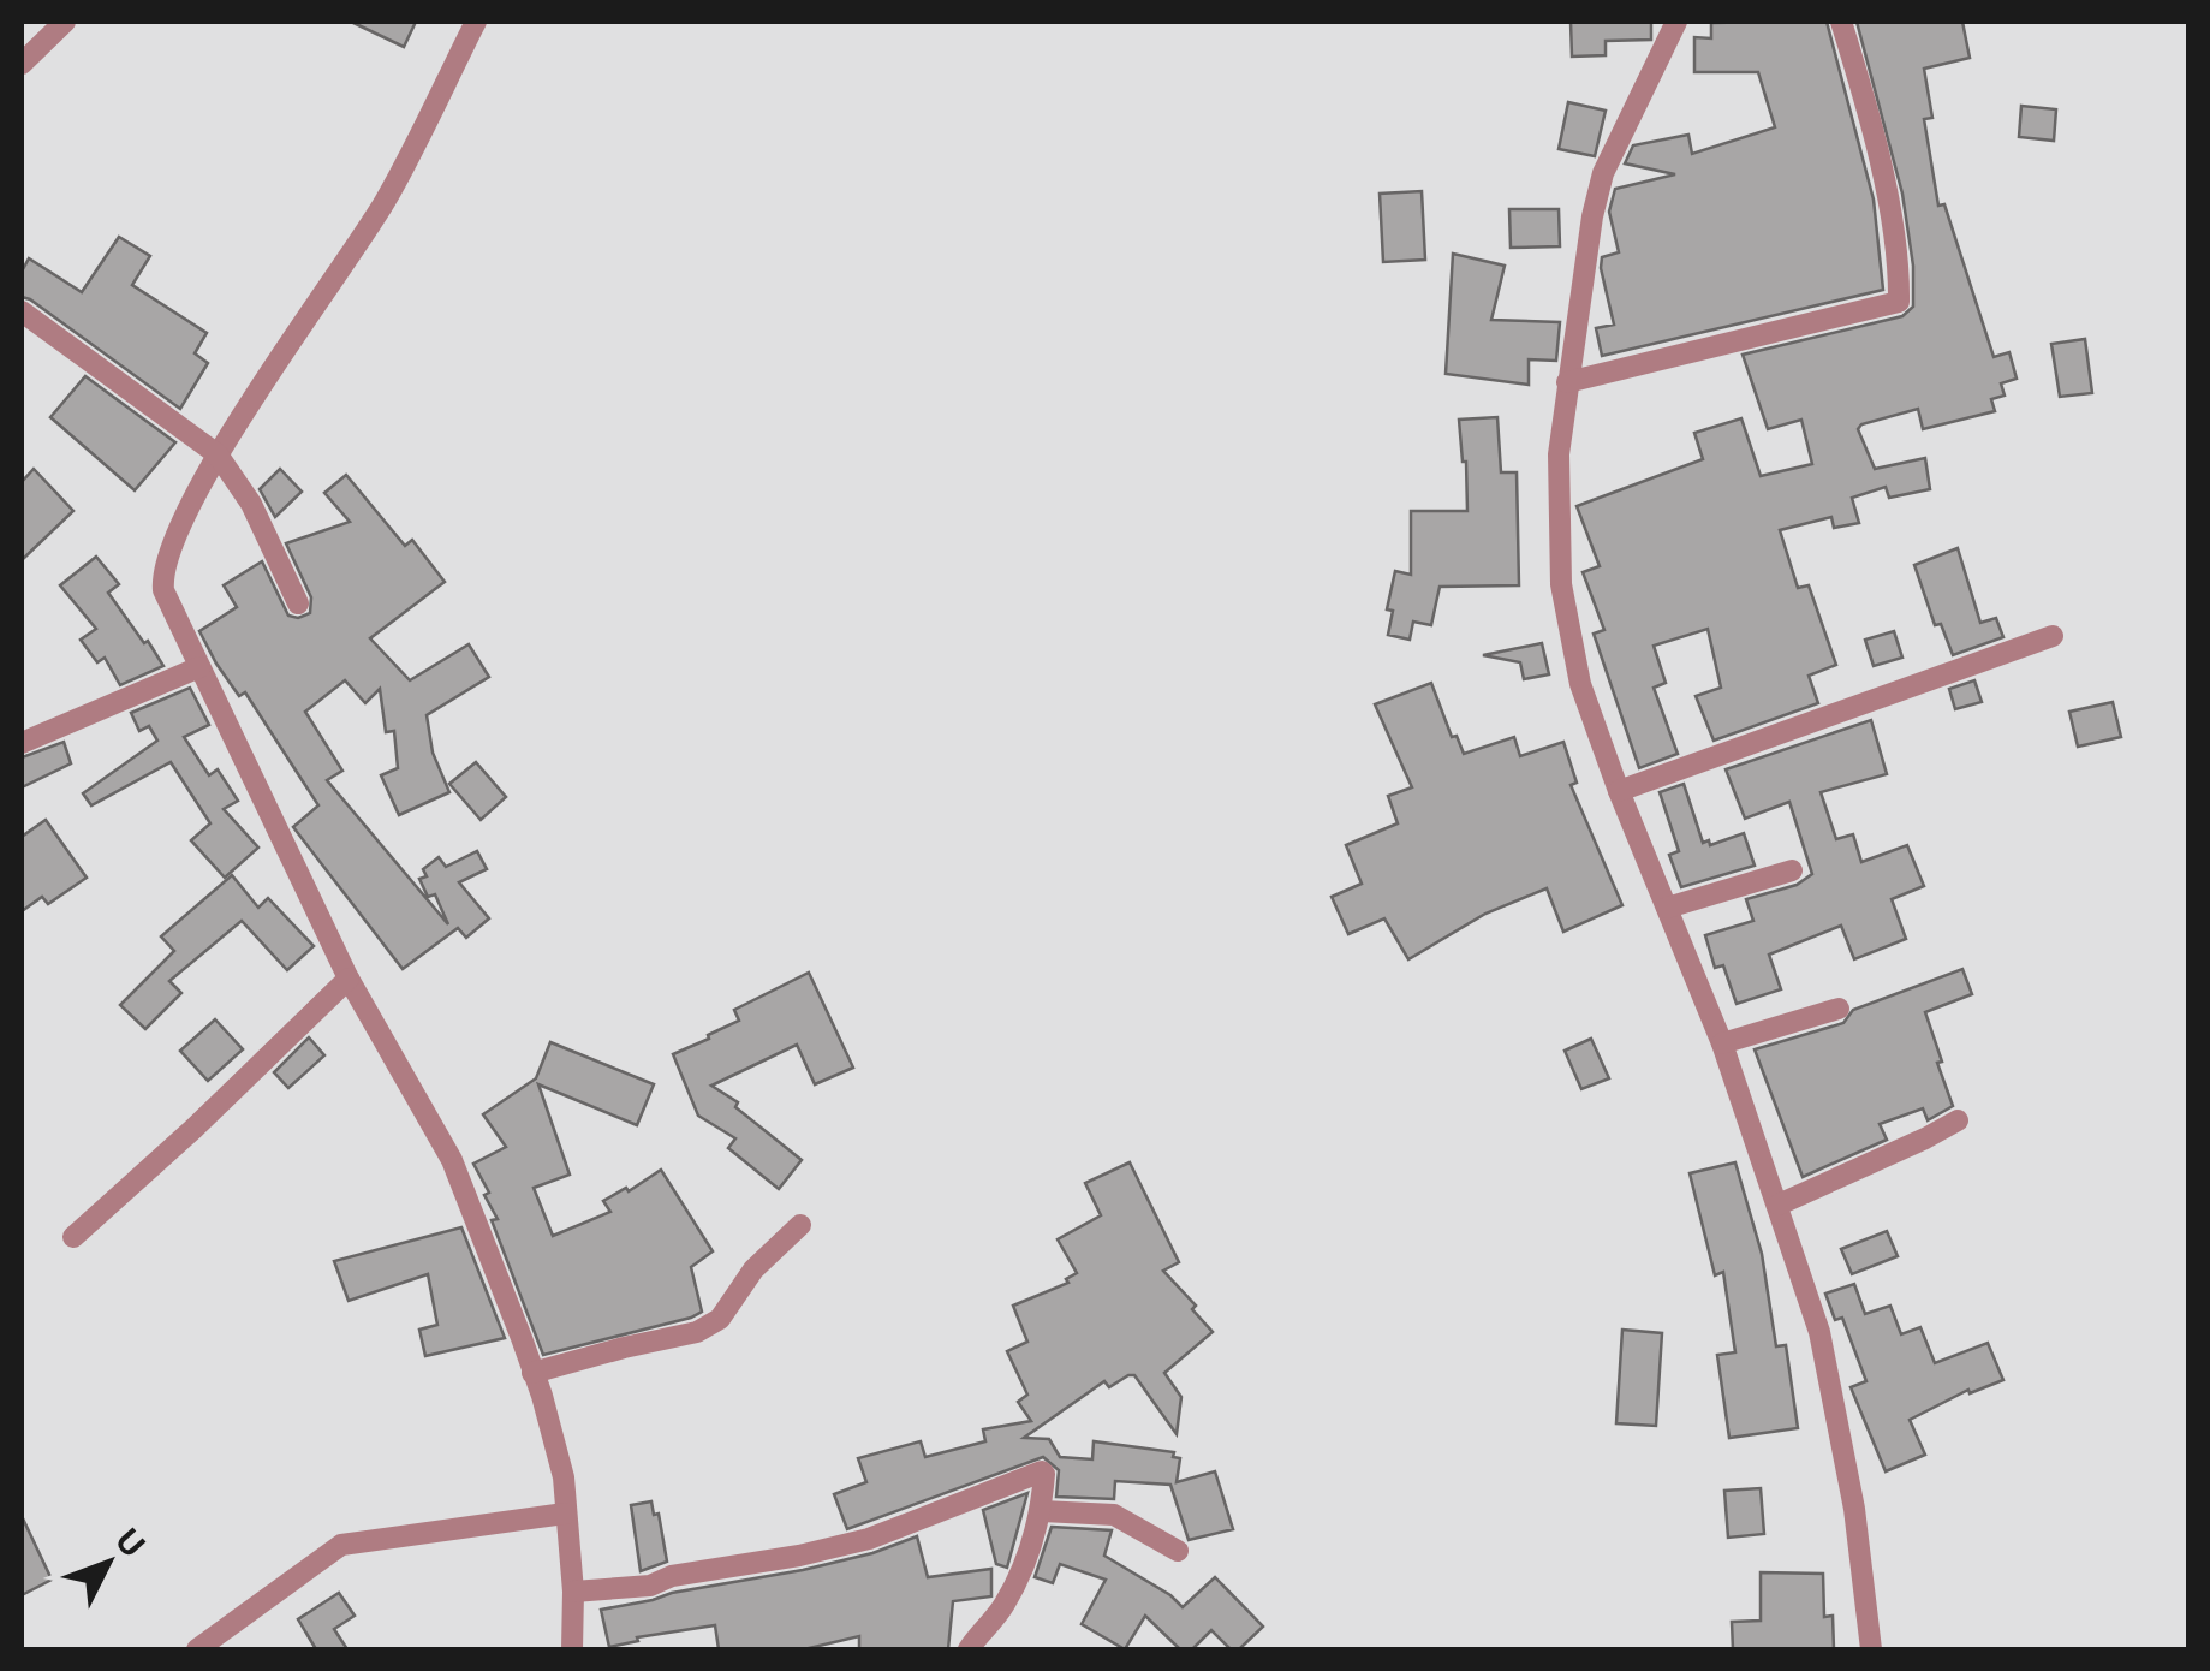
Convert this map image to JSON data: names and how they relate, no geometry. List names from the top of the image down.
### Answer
{
  "north": "top right"
}
